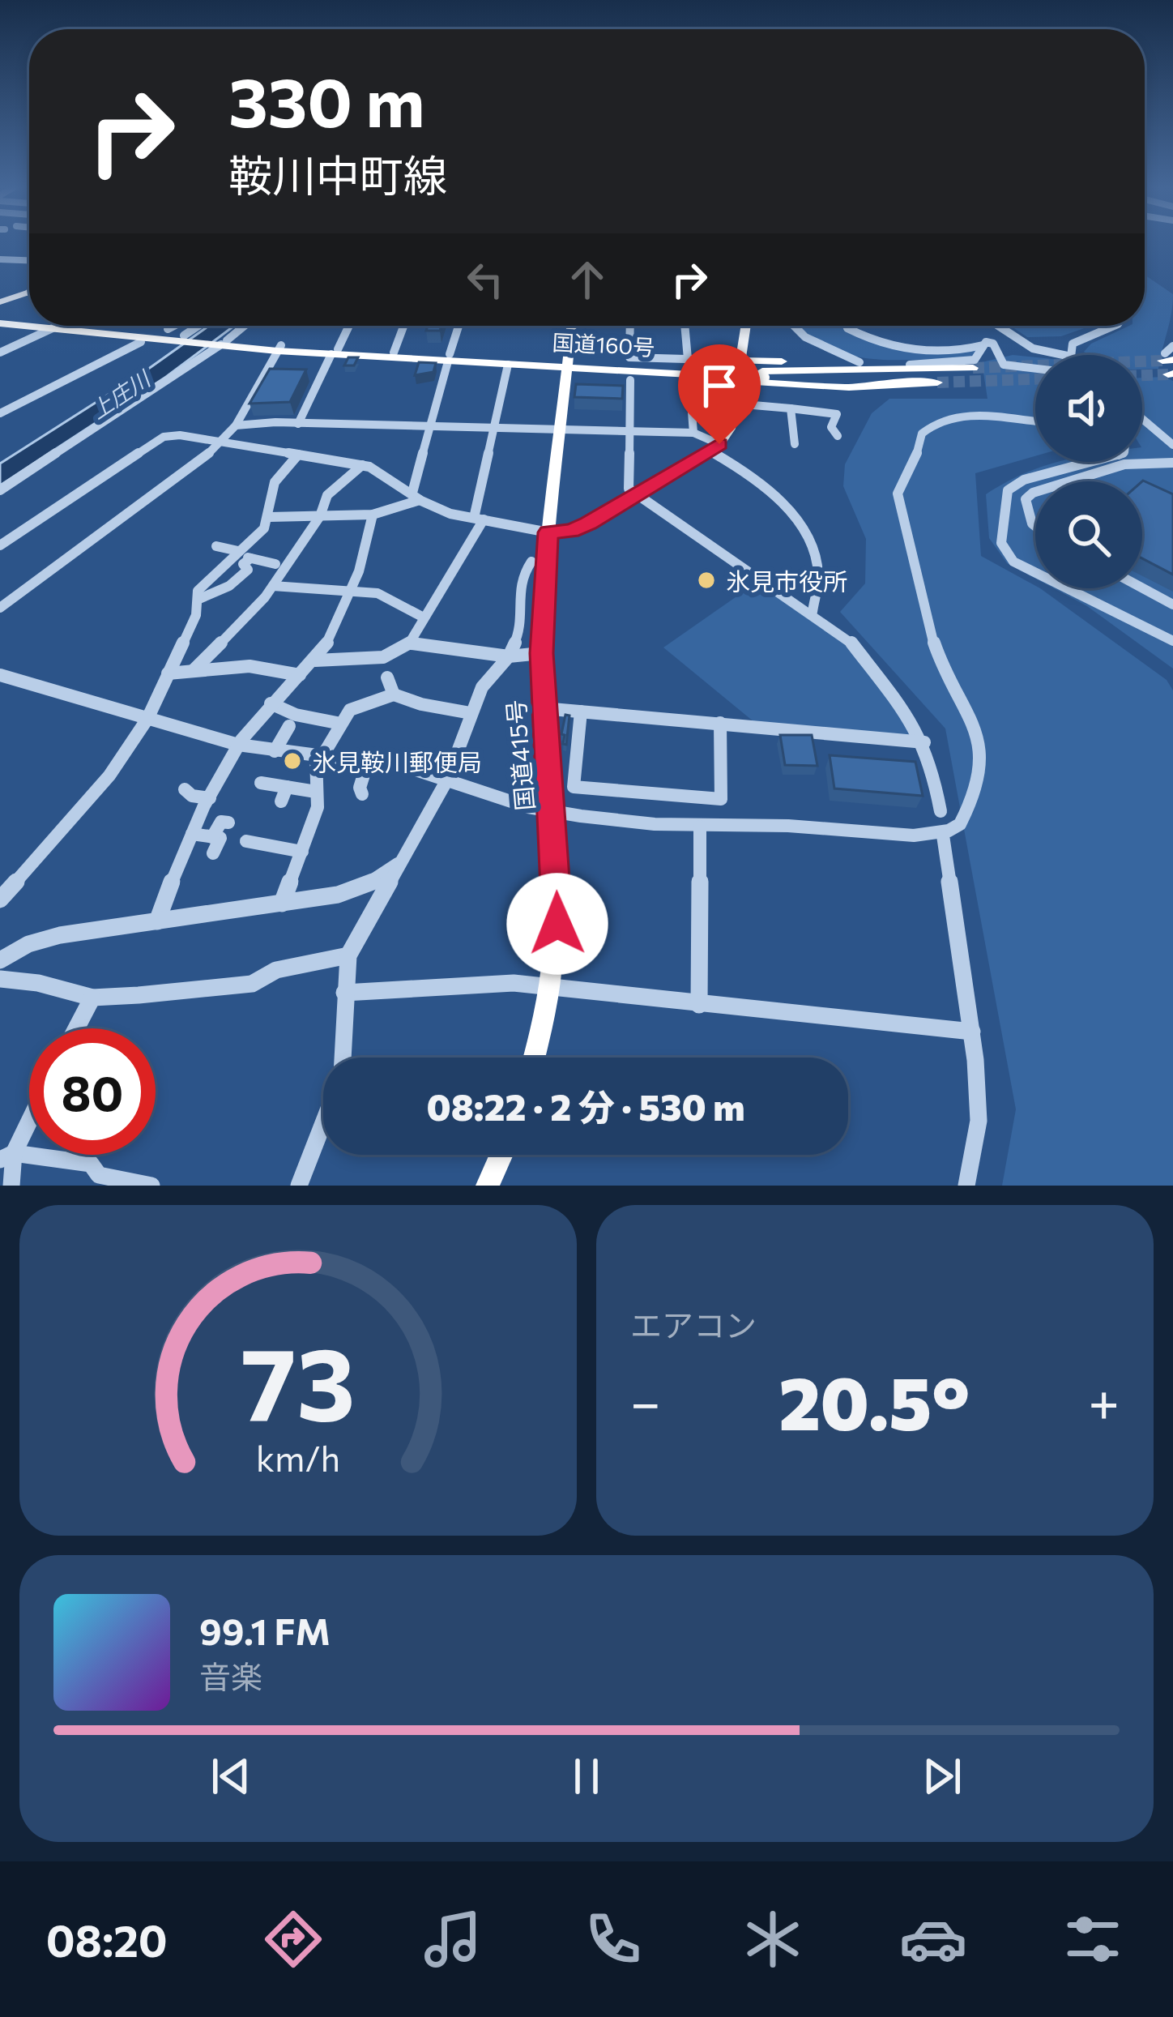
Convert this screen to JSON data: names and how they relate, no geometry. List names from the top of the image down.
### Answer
{
  "streets": {
    "highway": ["国道160号", "国道415号"]
  },
  "crossings": [
    ["国道160号", "国道415号"]
  ],
  "water": ["上庄川"],
  "places": ["氷見市役所", "氷見鞍川郵便局"],
  "page": {
    "turn": ["330 m", "鞍川中町線"],
    "limit": "80",
    "trip": "08:22 · 2 分 · 530 m",
    "tile": "エアコン",
    "heat": ["−", "20.5°", "+"],
    "song": ["99.1 FM", "音楽"],
    "tabs": "08:20",
    "gauge": ["73", "km/h"]
  }
}
